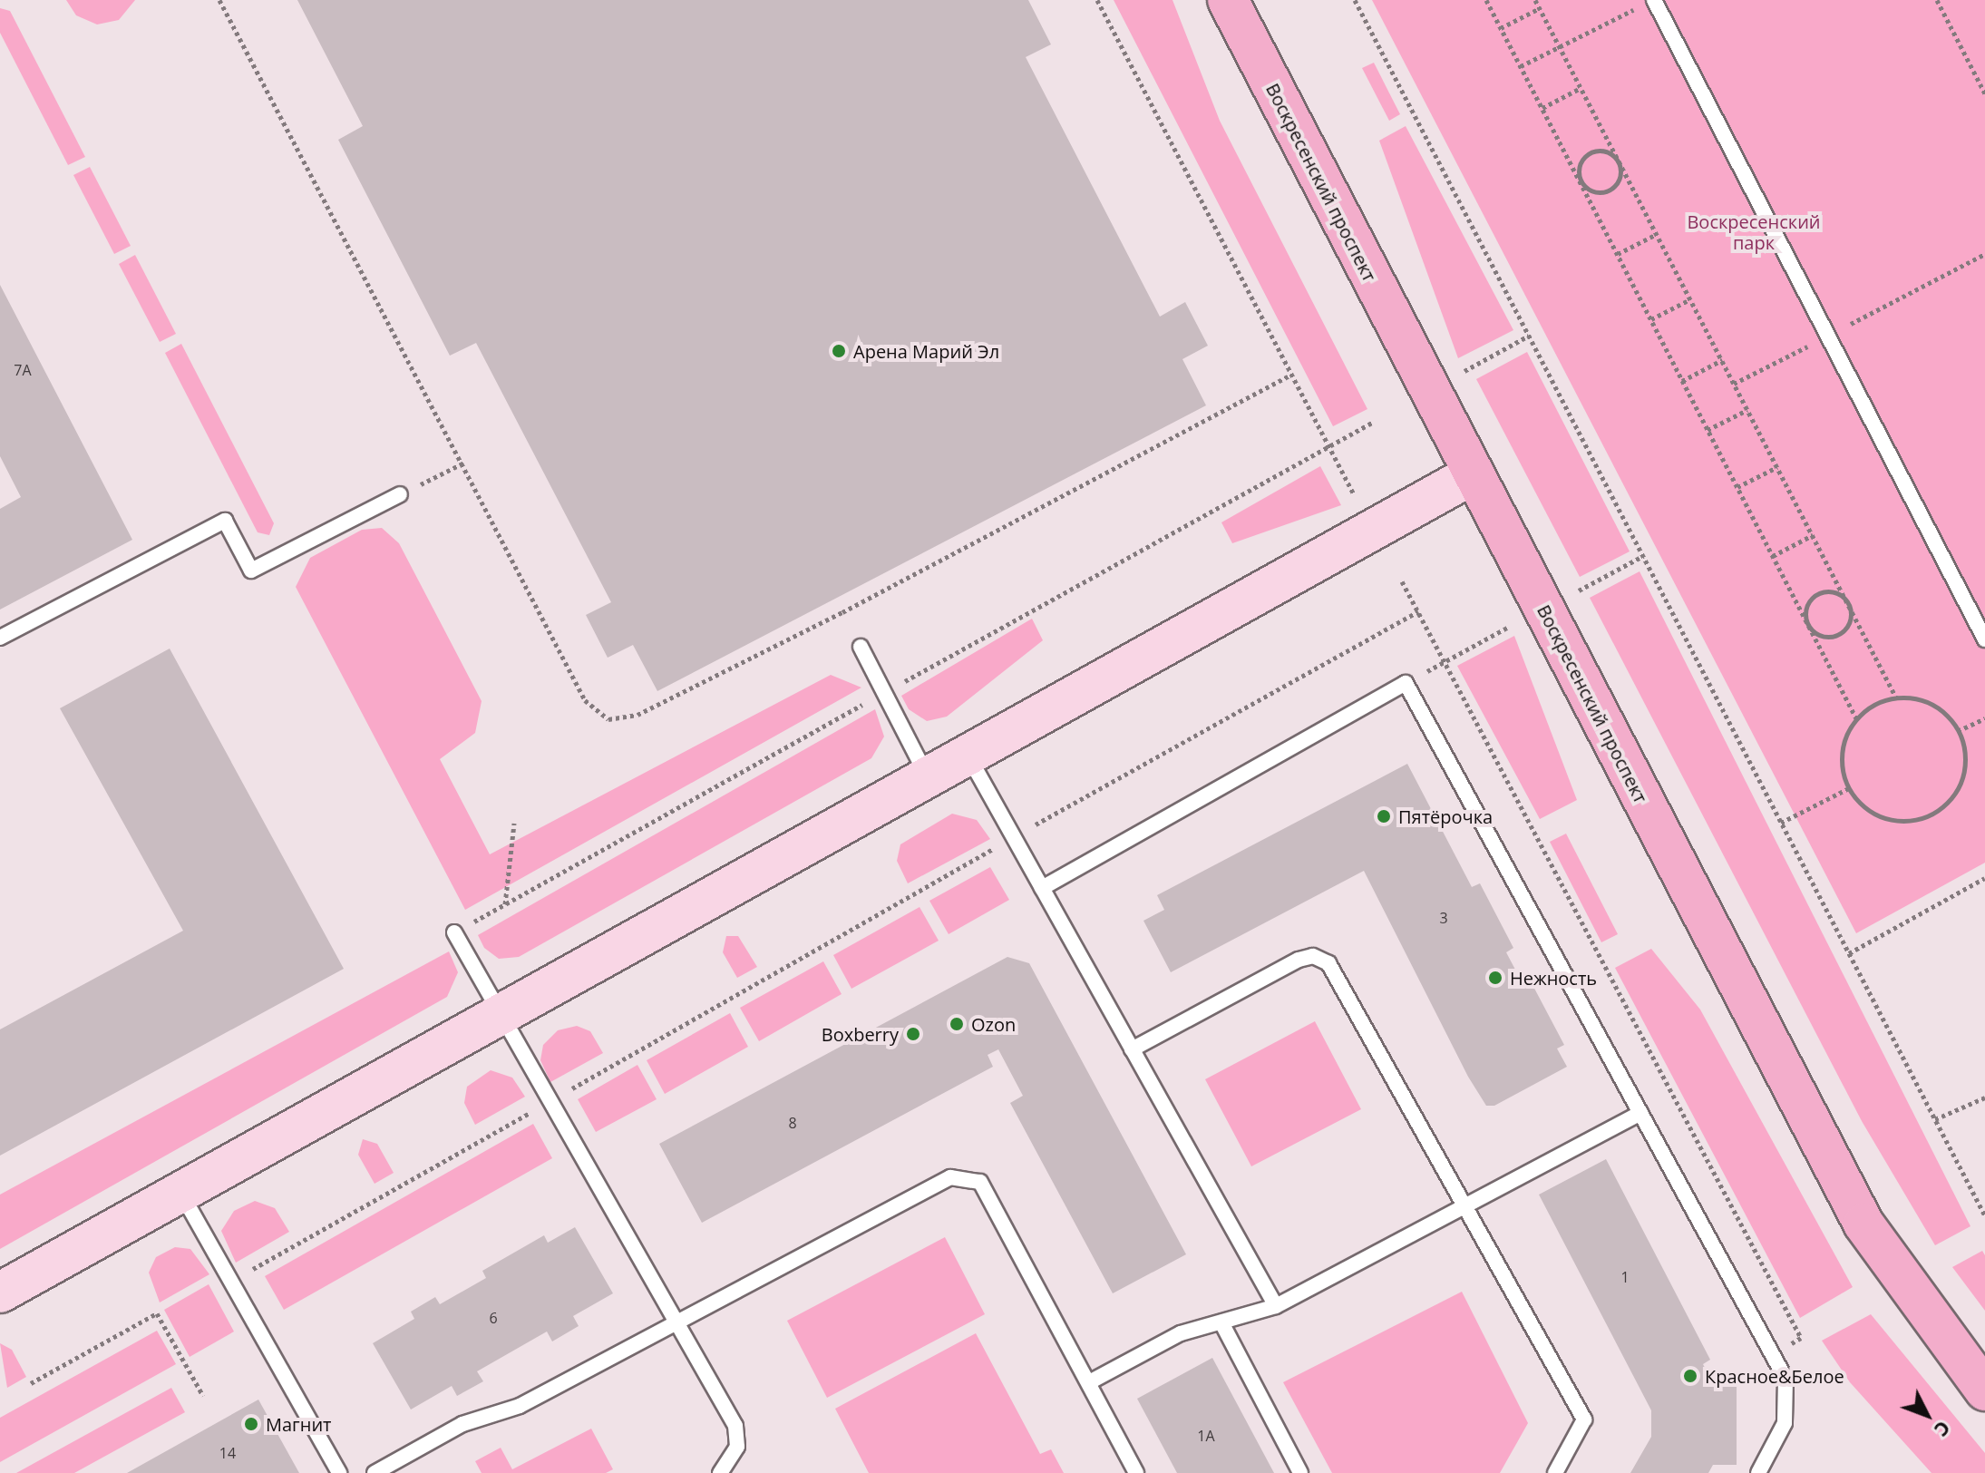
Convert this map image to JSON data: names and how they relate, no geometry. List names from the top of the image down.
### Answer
{
  "streets": {
    "main road": ["Воскресенский проспект"]
  },
  "parks": ["Воскресенский парк"],
  "places": [
    "Арена Марий Эл",
    "Пятёрочка",
    "Нежность",
    "Ozon",
    "Boxberry",
    "Красное&Белое",
    "Магнит"
  ],
  "house_numbers": [
    "7А",
    "3",
    "8",
    "1",
    "6",
    "1А",
    "14"
  ],
  "north": "bottom right"
}
